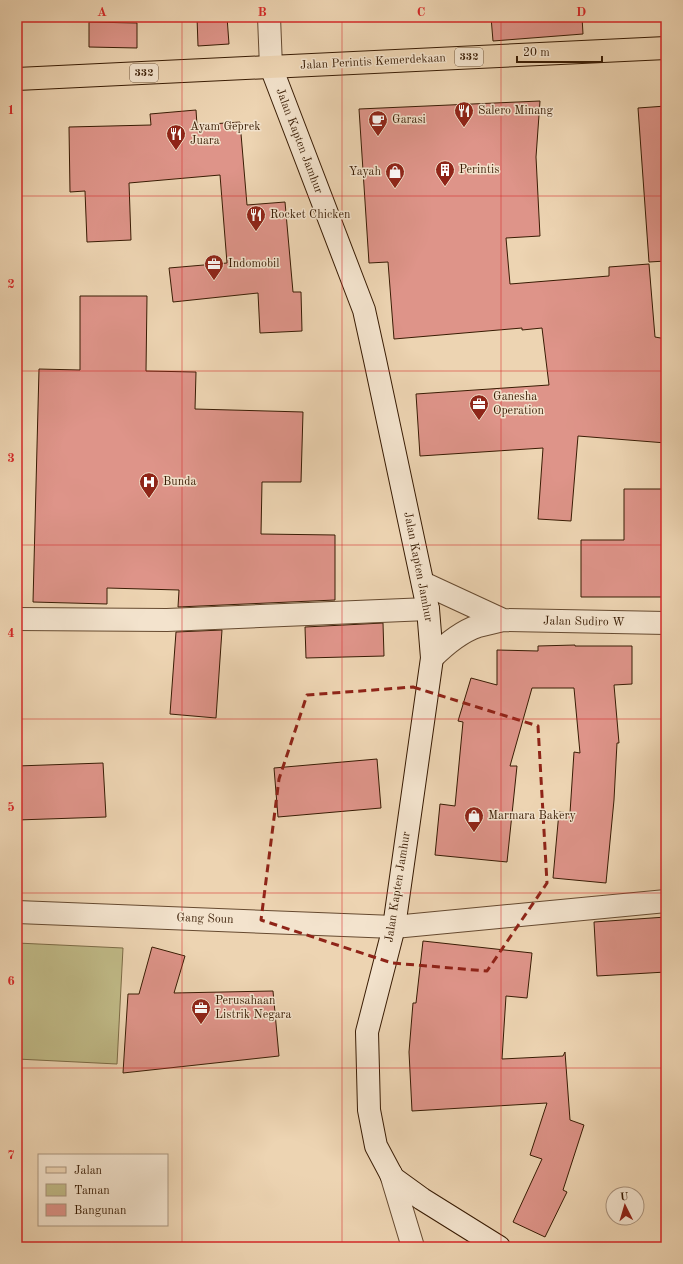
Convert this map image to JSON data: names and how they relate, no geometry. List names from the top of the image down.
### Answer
{
  "streets": {
    "main road": ["332", "Jalan Perintis Kemerdekaan"],
    "street": ["Jalan Kapten Jamhur", "Jalan Sudiro W", "Gang Soun"]
  },
  "crossings": [
    ["332", "Jalan Perintis Kemerdekaan"],
    ["332", "Jalan Kapten Jamhur"],
    ["Jalan Perintis Kemerdekaan", "Jalan Kapten Jamhur"],
    ["Jalan Kapten Jamhur", "Gang Soun"]
  ],
  "places": {
    "restaurant": ["Salero Minang", "Ayam Geprek Juara", "Rocket Chicken"],
    "cafe": ["Garasi"],
    "building": ["Perintis"],
    "shop": ["Yayah", "Marmara Bakery"],
    "office": ["Indomobil", "Ganesha Operation", "Perusahaan Listrik Negara"],
    "hospital": ["Bunda"]
  },
  "legend": ["Jalan", "Taman", "Bangunan"],
  "scale_bar": "20 m",
  "north": "top",
  "grid": {
    "columns": [
      "A",
      "B",
      "C",
      "D"
    ],
    "rows": [
      "1",
      "2",
      "3",
      "4",
      "5",
      "6",
      "7"
    ]
  }
}
